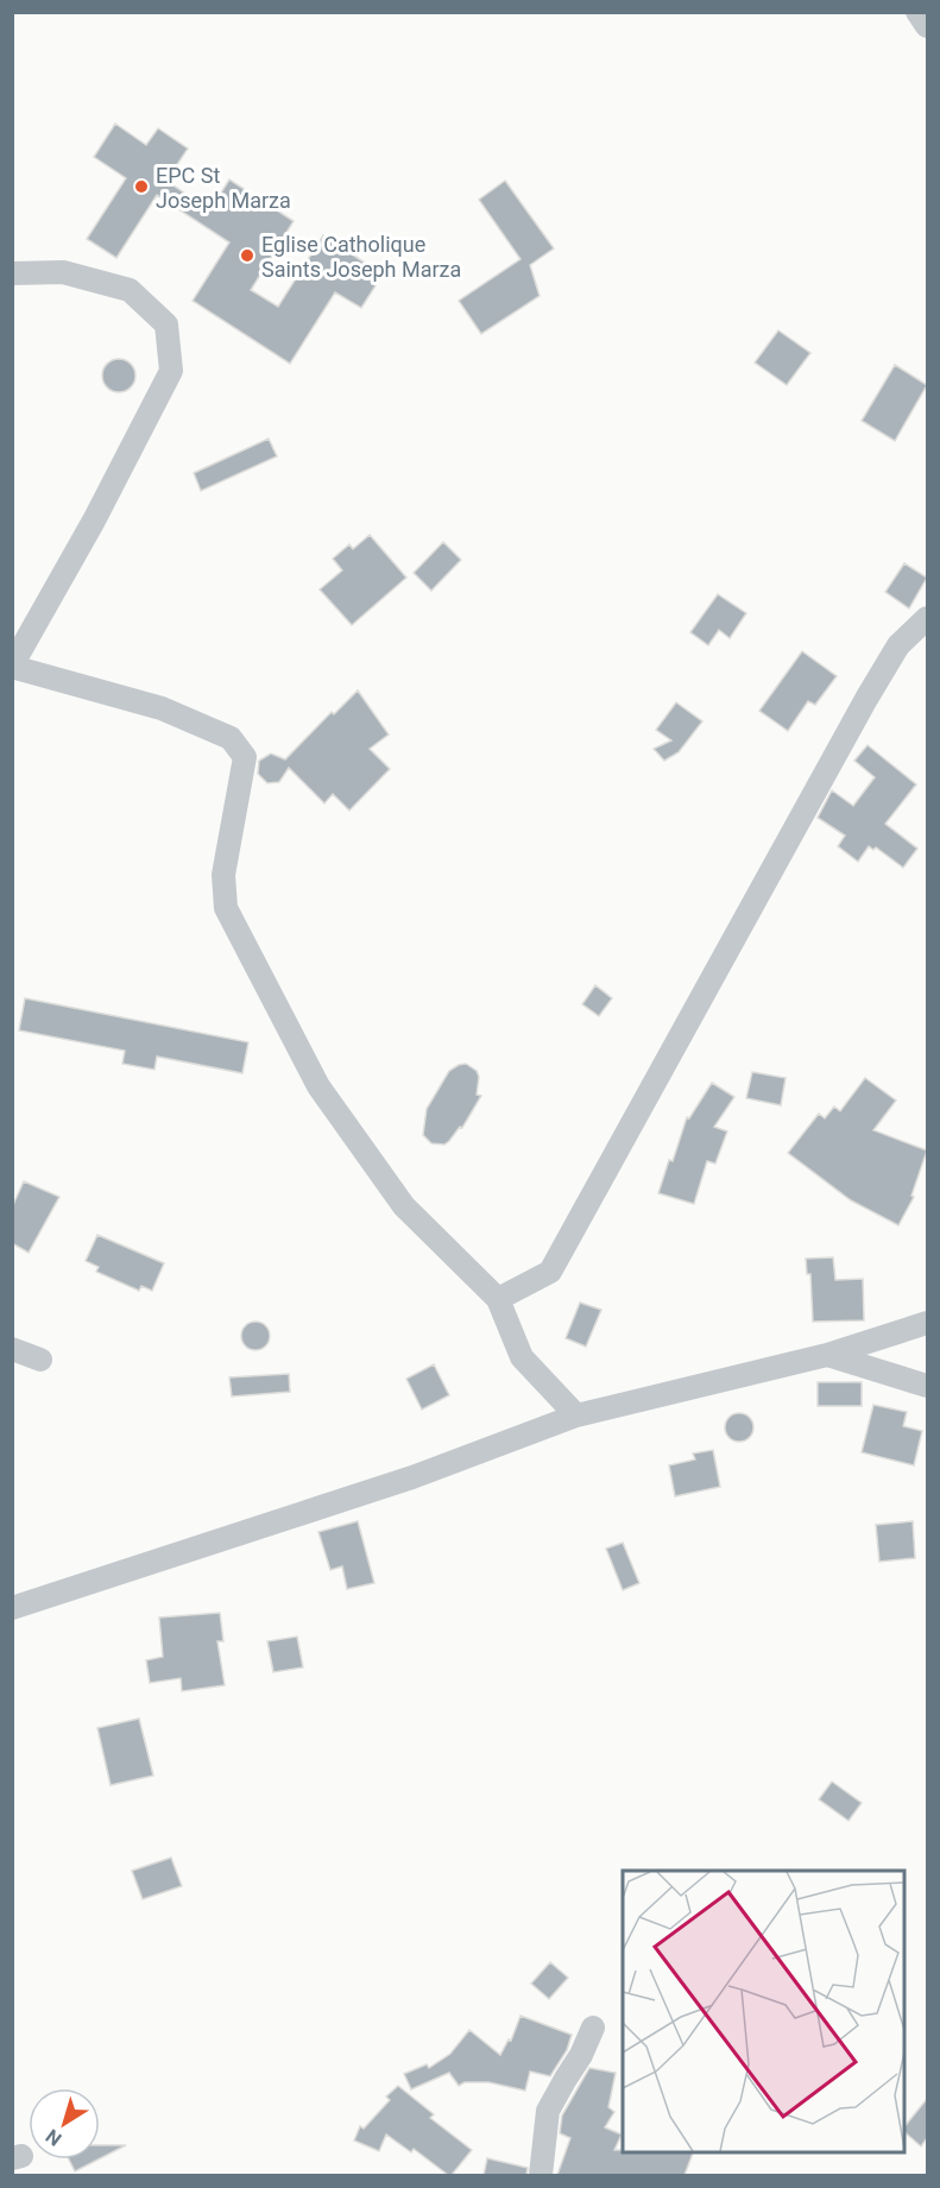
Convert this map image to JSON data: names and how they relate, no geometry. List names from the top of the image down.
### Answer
{
  "places": ["EPC St Joseph Marza", "Eglise Catholique Saints Joseph Marza"],
  "north": "bottom left"
}
